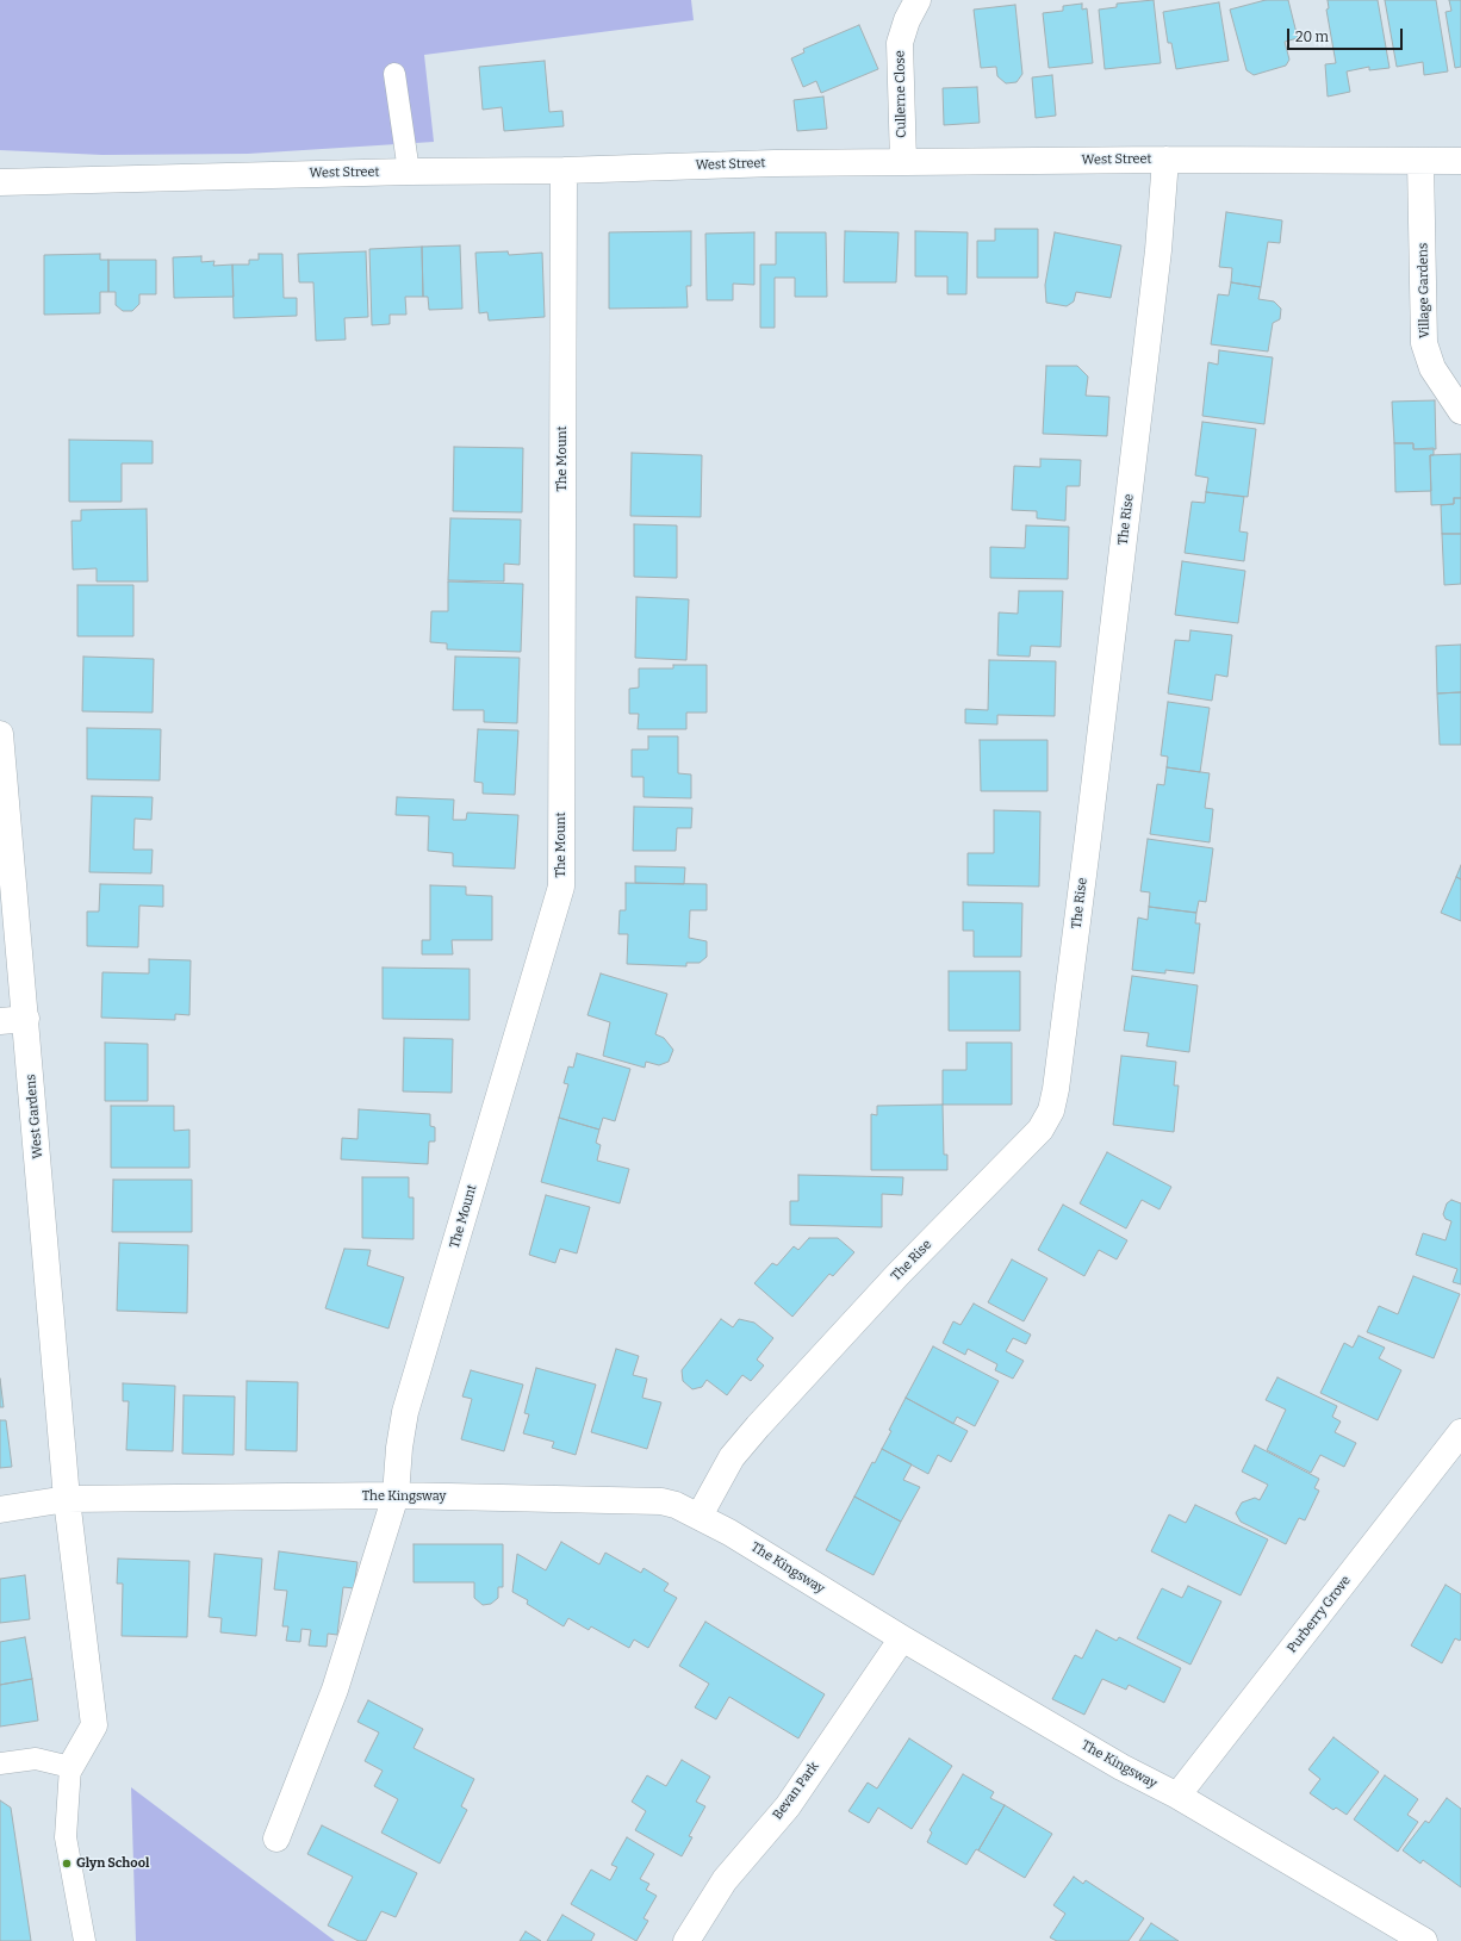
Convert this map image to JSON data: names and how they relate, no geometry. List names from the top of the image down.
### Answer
{
  "streets": {
    "street": [
      "Cullerne Close",
      "West Street",
      "Village Gardens",
      "The Mount",
      "The Rise",
      "West Gardens",
      "The Kingsway",
      "Purberry Grove",
      "Bevan Park"
    ]
  },
  "crossings": [
    ["Cullerne Close", "West Street"],
    ["West Street", "Village Gardens"],
    ["West Street", "The Mount"],
    ["West Street", "The Rise"],
    ["The Mount", "The Kingsway"],
    ["The Rise", "The Kingsway"],
    ["West Gardens", "The Kingsway"],
    ["The Kingsway", "Purberry Grove"],
    ["The Kingsway", "Bevan Park"]
  ],
  "places": ["Glyn School"],
  "scale_bar": "20 m"
}
